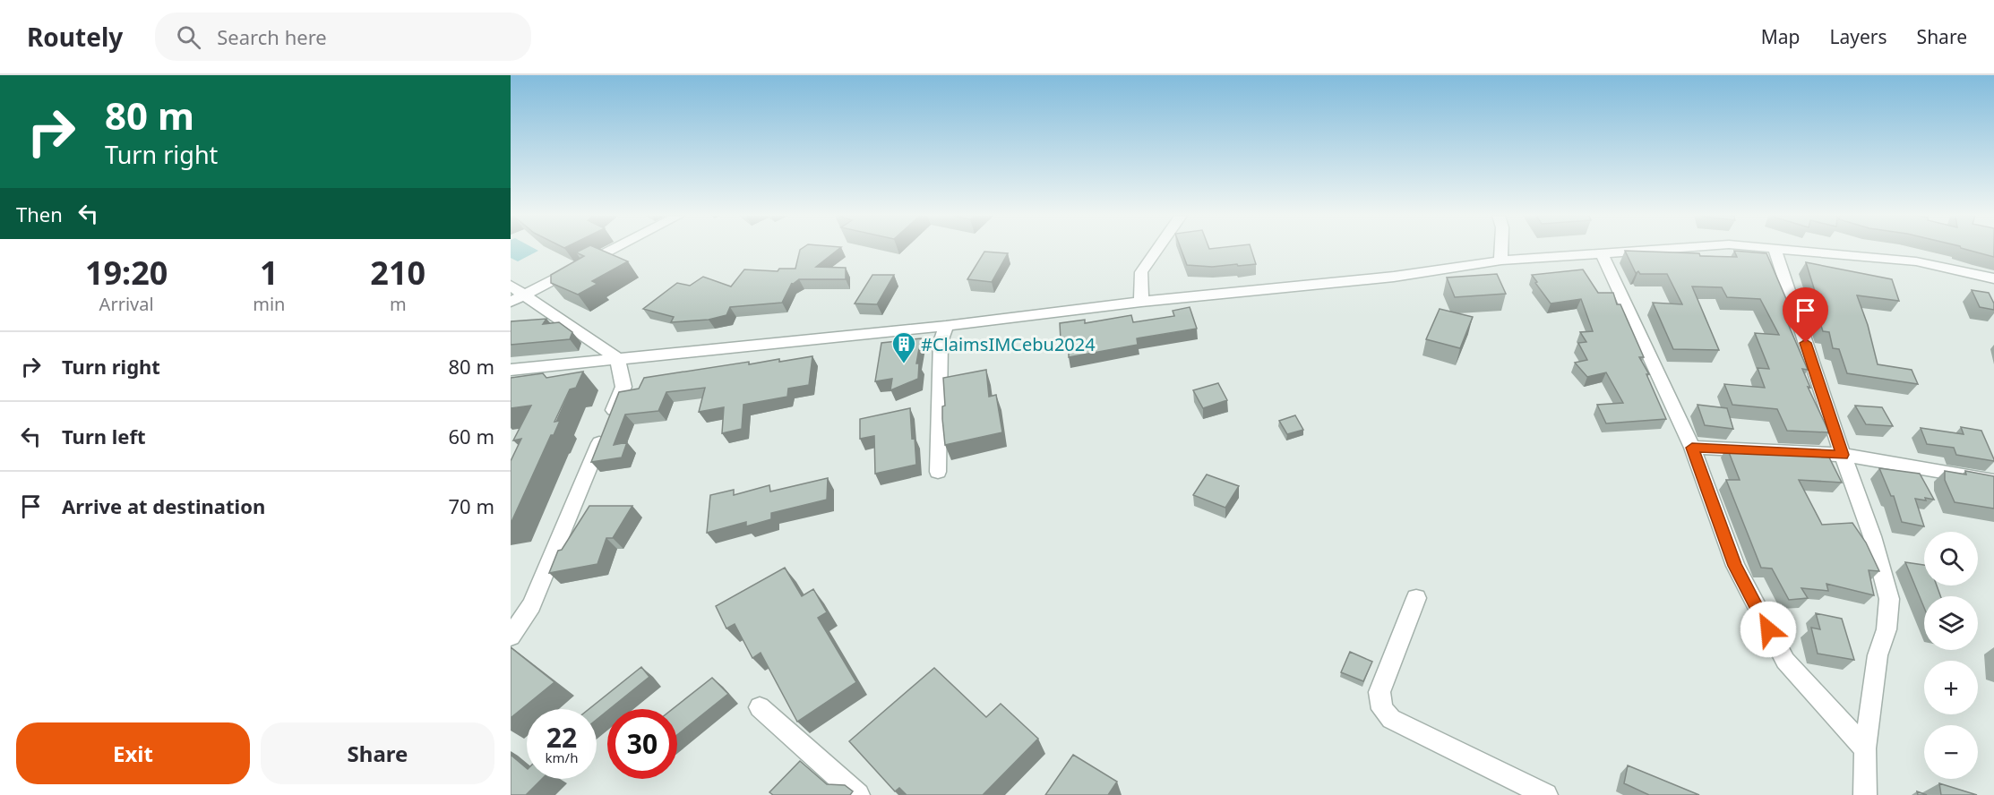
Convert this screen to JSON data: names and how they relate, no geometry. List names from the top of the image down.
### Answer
{
  "places": {
    "building": ["#ClaimsIMCebu2024"]
  },
  "page": {
    "header": "Routely",
    "search": "Search here",
    "nav": ["Map", "Layers", "Share"],
    "turn": ["80 m", "Turn right"],
    "then": "Then",
    "eta": [
      "19:20",
      "Arrival",
      "1",
      "min",
      "210",
      "m"
    ],
    "list": [
      {
        "name": "Turn right",
        "value": "80 m"
      },
      {
        "name": "Turn left",
        "value": "60 m"
      },
      {
        "name": "Arrive at destination",
        "value": "70 m"
      }
    ],
    "map_buttons": ["+", "−"],
    "speed": "22 km/h",
    "limit": "30",
    "buttons": ["Exit", "Share"]
  }
}
